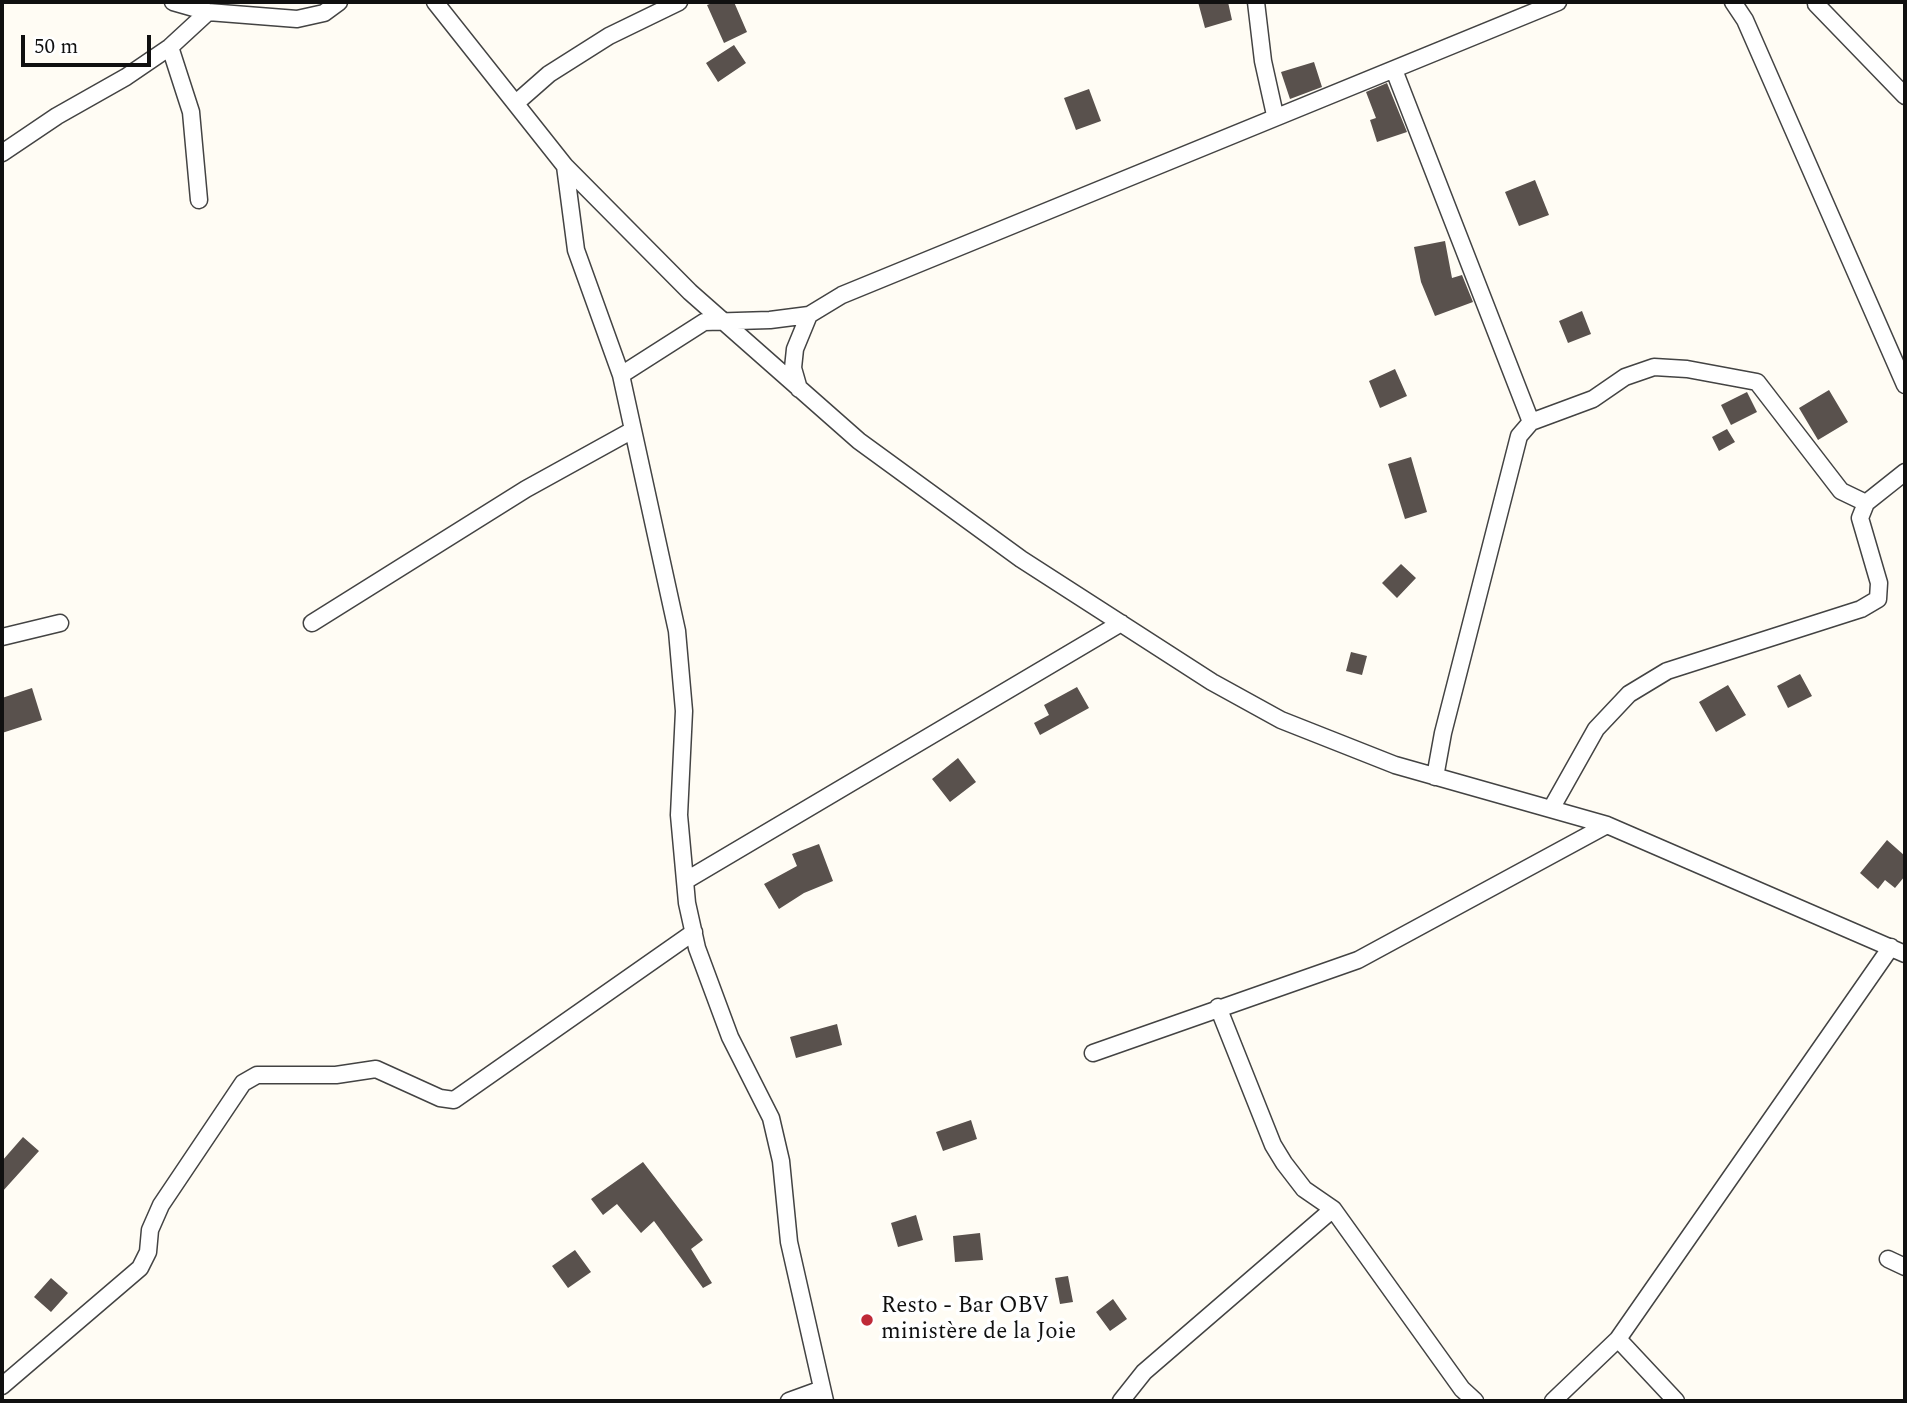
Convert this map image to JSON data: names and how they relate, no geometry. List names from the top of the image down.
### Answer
{
  "places": ["Resto - Bar OBV ministère de la Joie"],
  "scale_bar": "50 m"
}
